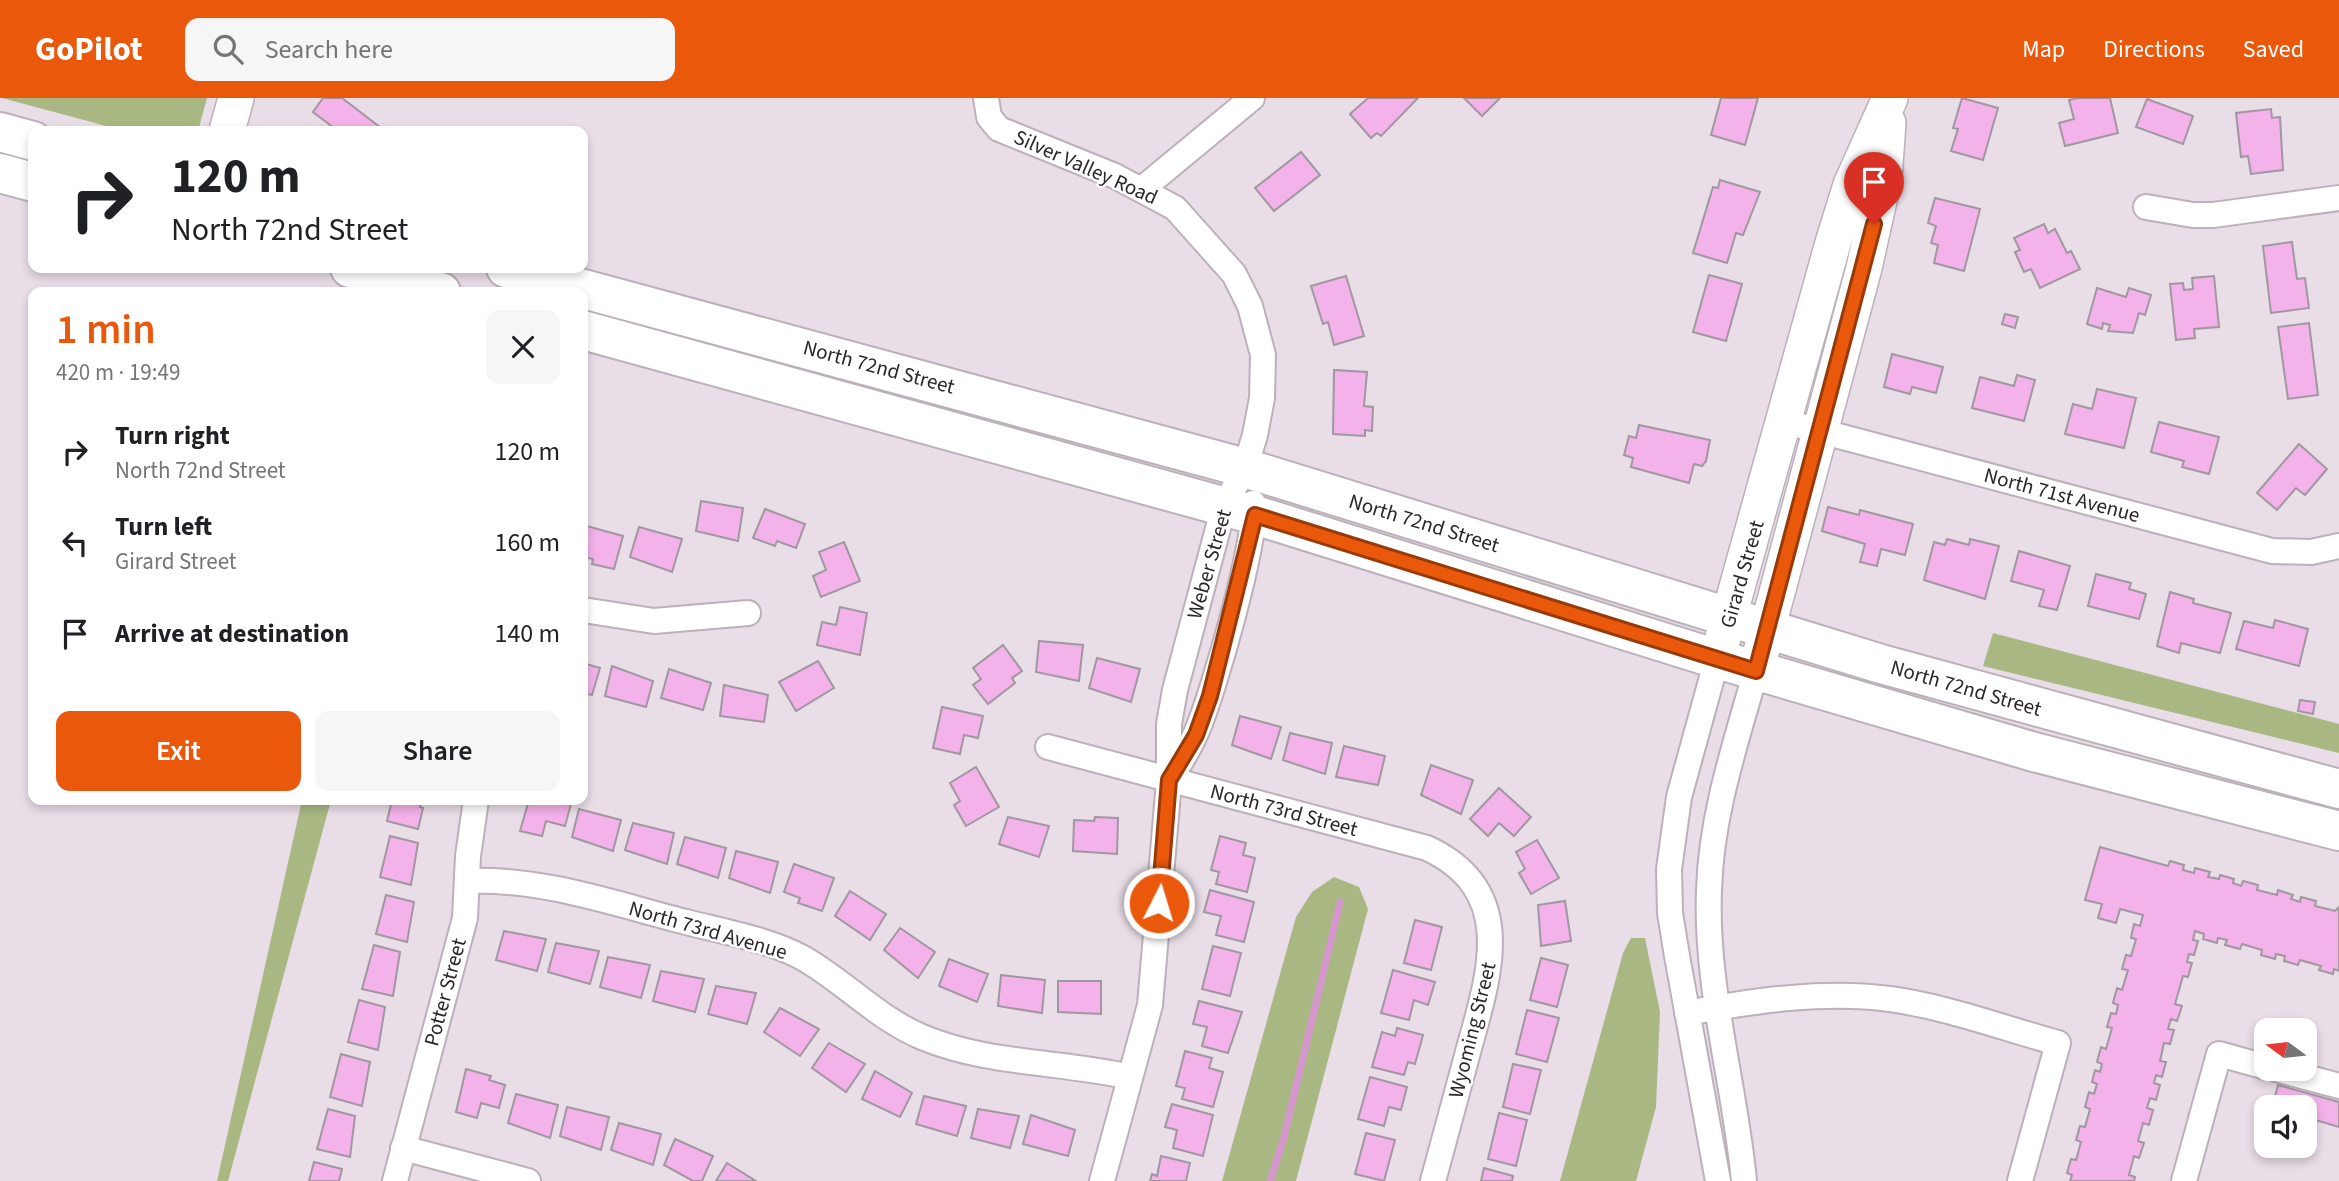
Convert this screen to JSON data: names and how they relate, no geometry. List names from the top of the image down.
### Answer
{
  "streets": {
    "main road": ["North 72nd Street"],
    "street": [
      "Silver Valley Road",
      "North 71st Avenue",
      "Weber Street",
      "Girard Street",
      "North 73rd Street",
      "North 73rd Avenue",
      "Potter Street",
      "Wyoming Street"
    ]
  },
  "crossings": [
    ["Silver Valley Road", "North 72nd Street"],
    ["Silver Valley Road", "Weber Street"],
    ["North 72nd Street", "Weber Street"],
    ["North 72nd Street", "Girard Street"],
    ["North 71st Avenue", "Girard Street"],
    ["Weber Street", "North 73rd Street"],
    ["Weber Street", "North 73rd Avenue"],
    ["North 73rd Street", "Wyoming Street"],
    ["North 73rd Avenue", "Potter Street"]
  ],
  "north": "left",
  "page": {
    "header": "GoPilot",
    "search": "Search here",
    "nav": ["Map", "Directions", "Saved"],
    "turn": ["120 m", "North 72nd Street"],
    "heading": ["1 min", "420 m · 19:49"],
    "list": [
      {
        "name": "Turn right",
        "note": "North 72nd Street",
        "value": "120 m"
      },
      {
        "name": "Turn left",
        "note": "Girard Street",
        "value": "160 m"
      },
      {
        "name": "Arrive at destination",
        "value": "140 m"
      }
    ],
    "buttons": ["Exit", "Share"]
  }
}
